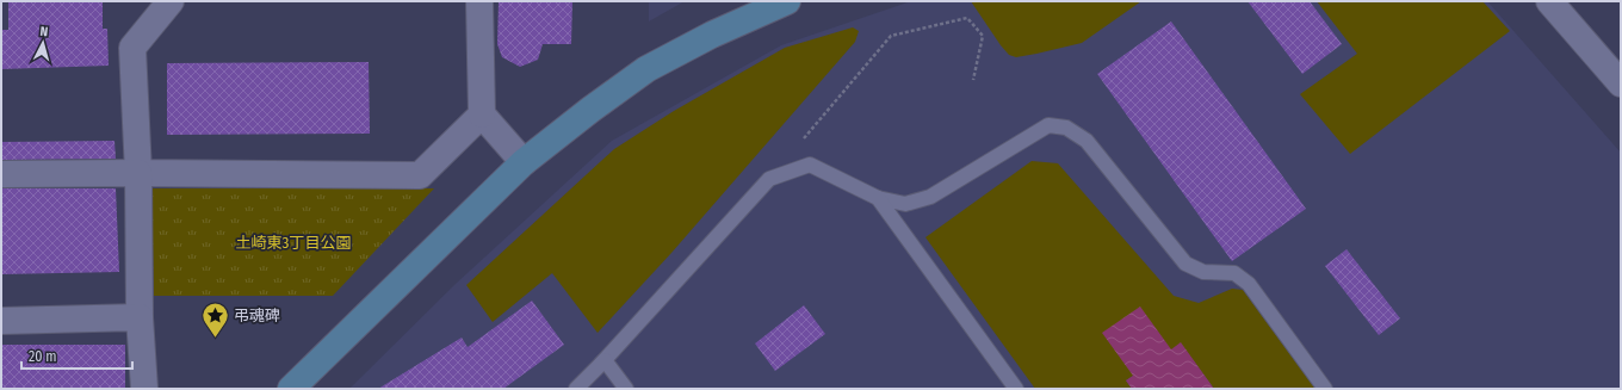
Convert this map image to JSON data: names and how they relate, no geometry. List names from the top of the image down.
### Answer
{
  "parks": ["土崎東3丁目公園"],
  "places": {
    "place": ["弔魂碑"]
  },
  "scale_bar": "20 m",
  "north": "top"
}
